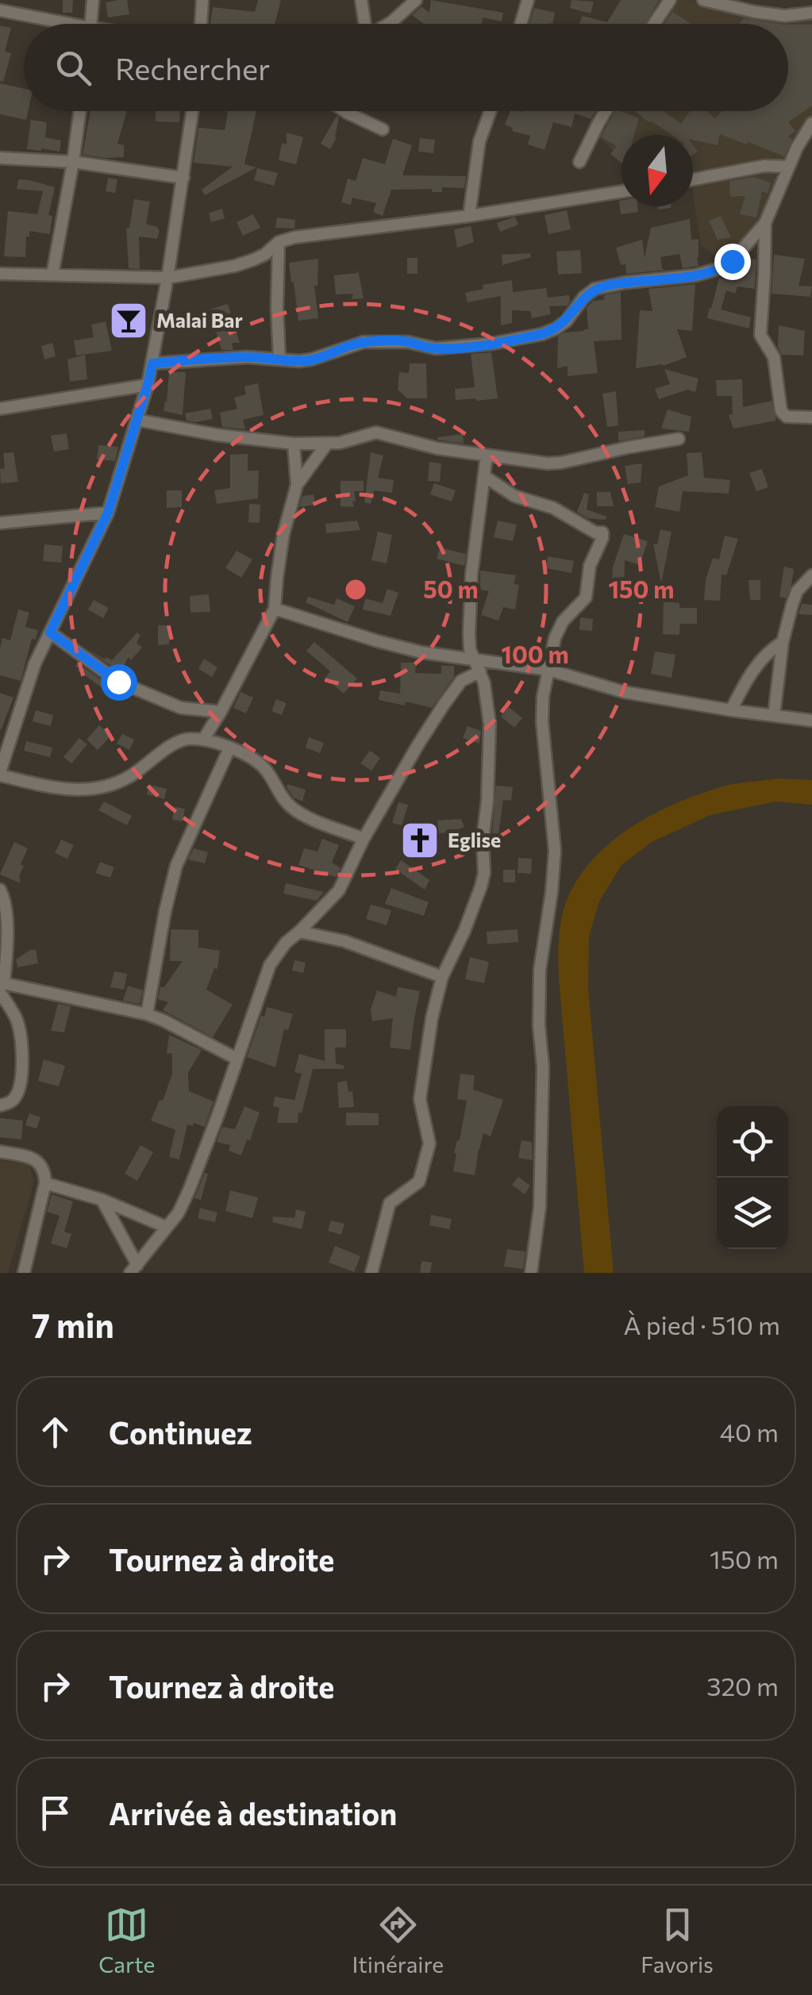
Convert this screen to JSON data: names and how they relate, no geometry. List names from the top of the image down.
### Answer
{
  "places": {
    "bar": ["Malai Bar"],
    "church": ["Eglise"]
  },
  "north": "bottom",
  "page": {
    "search": "Rechercher",
    "heading": ["7 min", "À pied · 510 m"],
    "list": [
      ["Continuez", "40 m"],
      ["Tournez à droite", "150 m"],
      ["Tournez à droite", "320 m"],
      "Arrivée à destination"
    ],
    "nav": ["Carte", "Itinéraire", "Favoris"]
  },
  "rings": ["50 m", "150 m", "100 m"]
}
